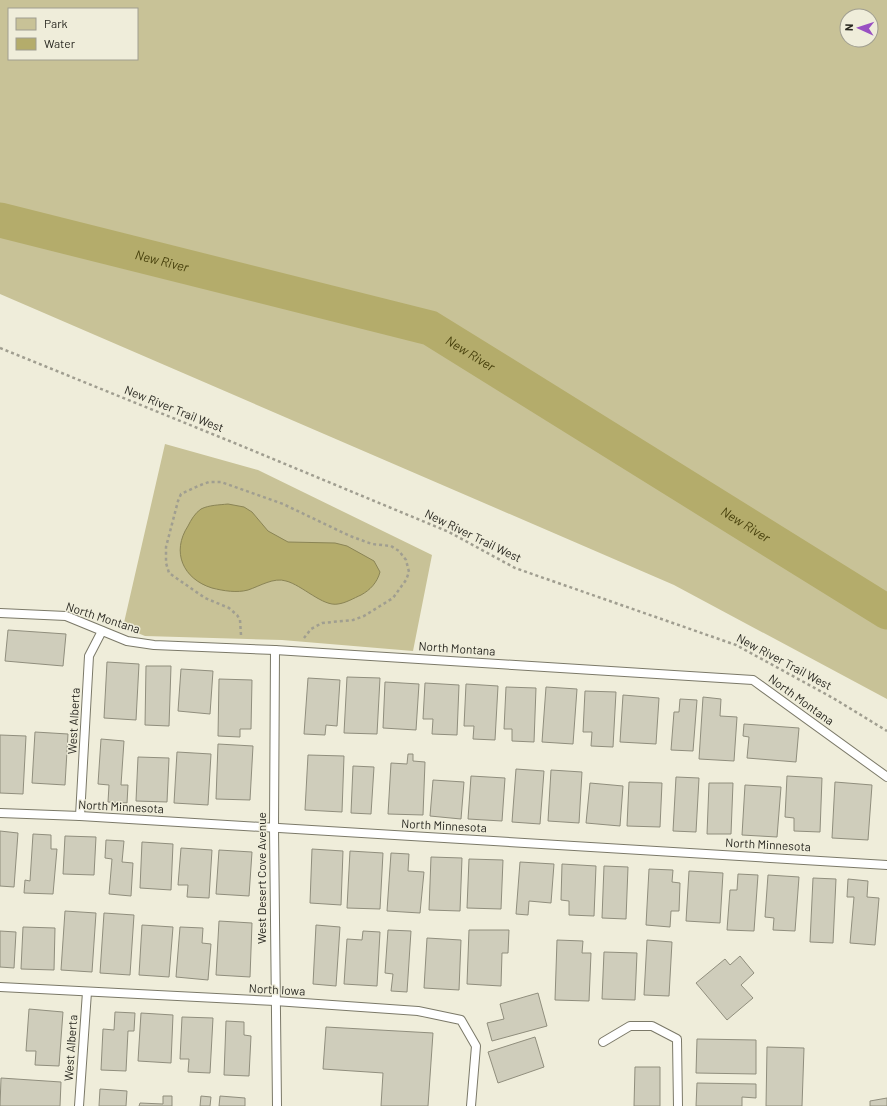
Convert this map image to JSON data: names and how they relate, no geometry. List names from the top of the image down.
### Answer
{
  "streets": {
    "lane": [
      "North Montana",
      "West Alberta",
      "North Minnesota",
      "West Desert Cove Avenue",
      "North Iowa"
    ],
    "path": ["New River Trail West"]
  },
  "crossings": [
    ["North Montana", "West Alberta"],
    ["North Montana", "West Desert Cove Avenue"],
    ["West Alberta", "North Minnesota"],
    ["West Alberta", "North Iowa"],
    ["North Minnesota", "West Desert Cove Avenue"],
    ["West Desert Cove Avenue", "North Iowa"]
  ],
  "water": ["New River"],
  "legend": ["Park", "Water"],
  "north": "left"
}
